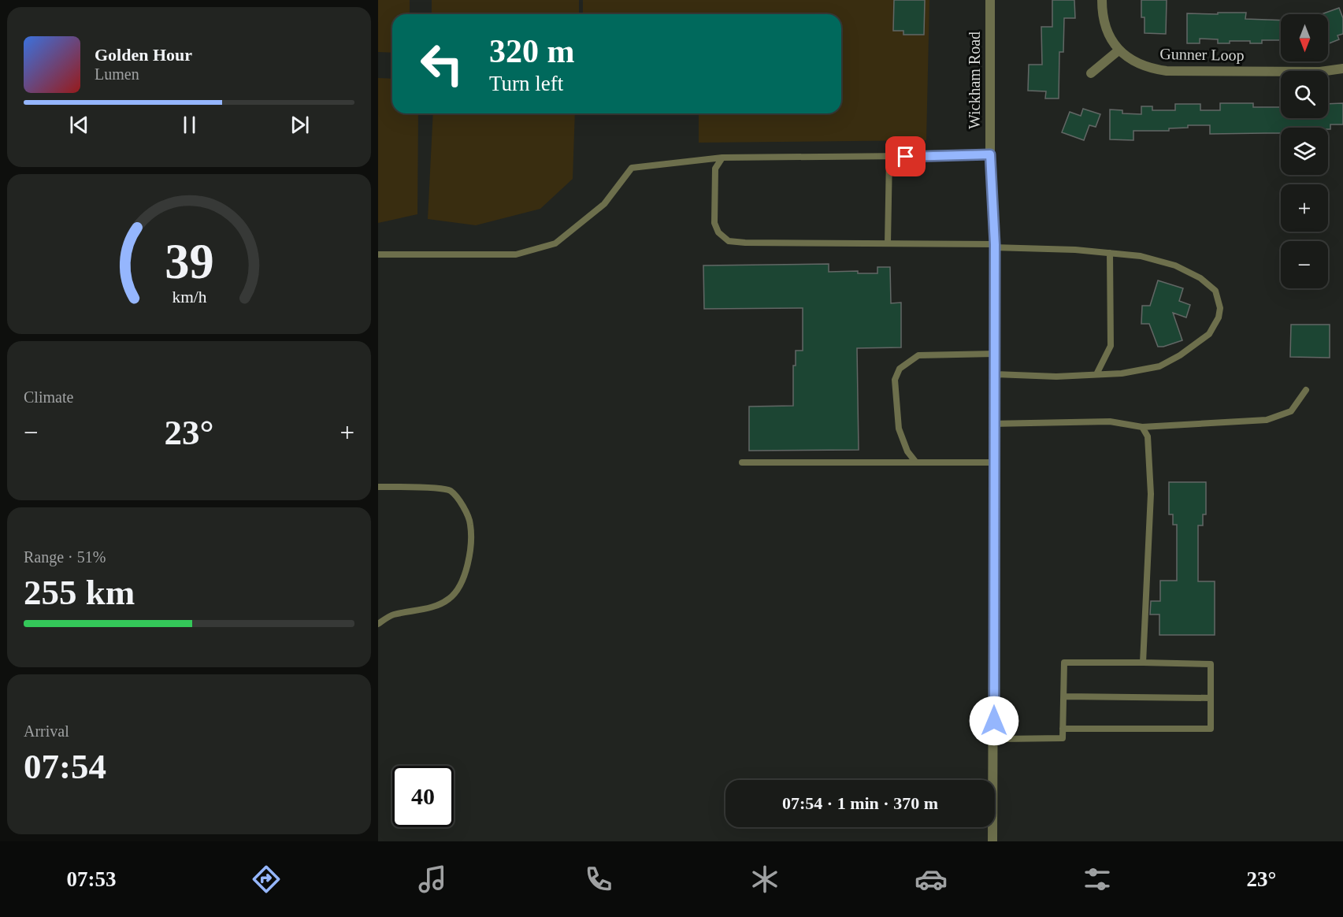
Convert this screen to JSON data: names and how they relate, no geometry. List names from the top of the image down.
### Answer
{
  "streets": {
    "street": ["Gunner Loop", "Wickham Road"]
  },
  "north": "bottom",
  "page": {
    "map_buttons": ["+", "−"],
    "turn": ["320 m", "Turn left"],
    "song": ["Golden Hour", "Lumen"],
    "tile": [
      "Climate",
      ["Range · 51%", "255 km"],
      ["Arrival", "07:54"]
    ],
    "heat": ["−", "23°", "+"],
    "limit": "40",
    "trip": "07:54 · 1 min · 370 m",
    "tabs": ["07:53", "23°"],
    "gauge": ["39", "km/h"]
  }
}
